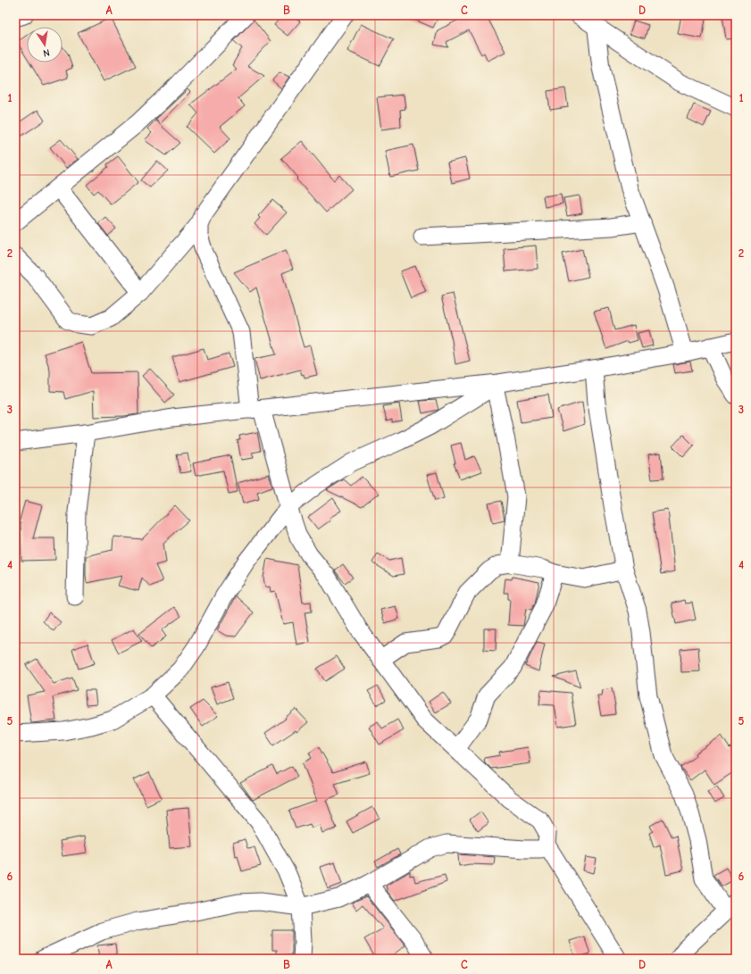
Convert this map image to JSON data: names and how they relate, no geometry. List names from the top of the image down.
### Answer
{
  "north": "bottom",
  "grid": {
    "columns": [
      "A",
      "B",
      "C",
      "D"
    ],
    "rows": [
      "1",
      "2",
      "3",
      "4",
      "5",
      "6"
    ]
  }
}
